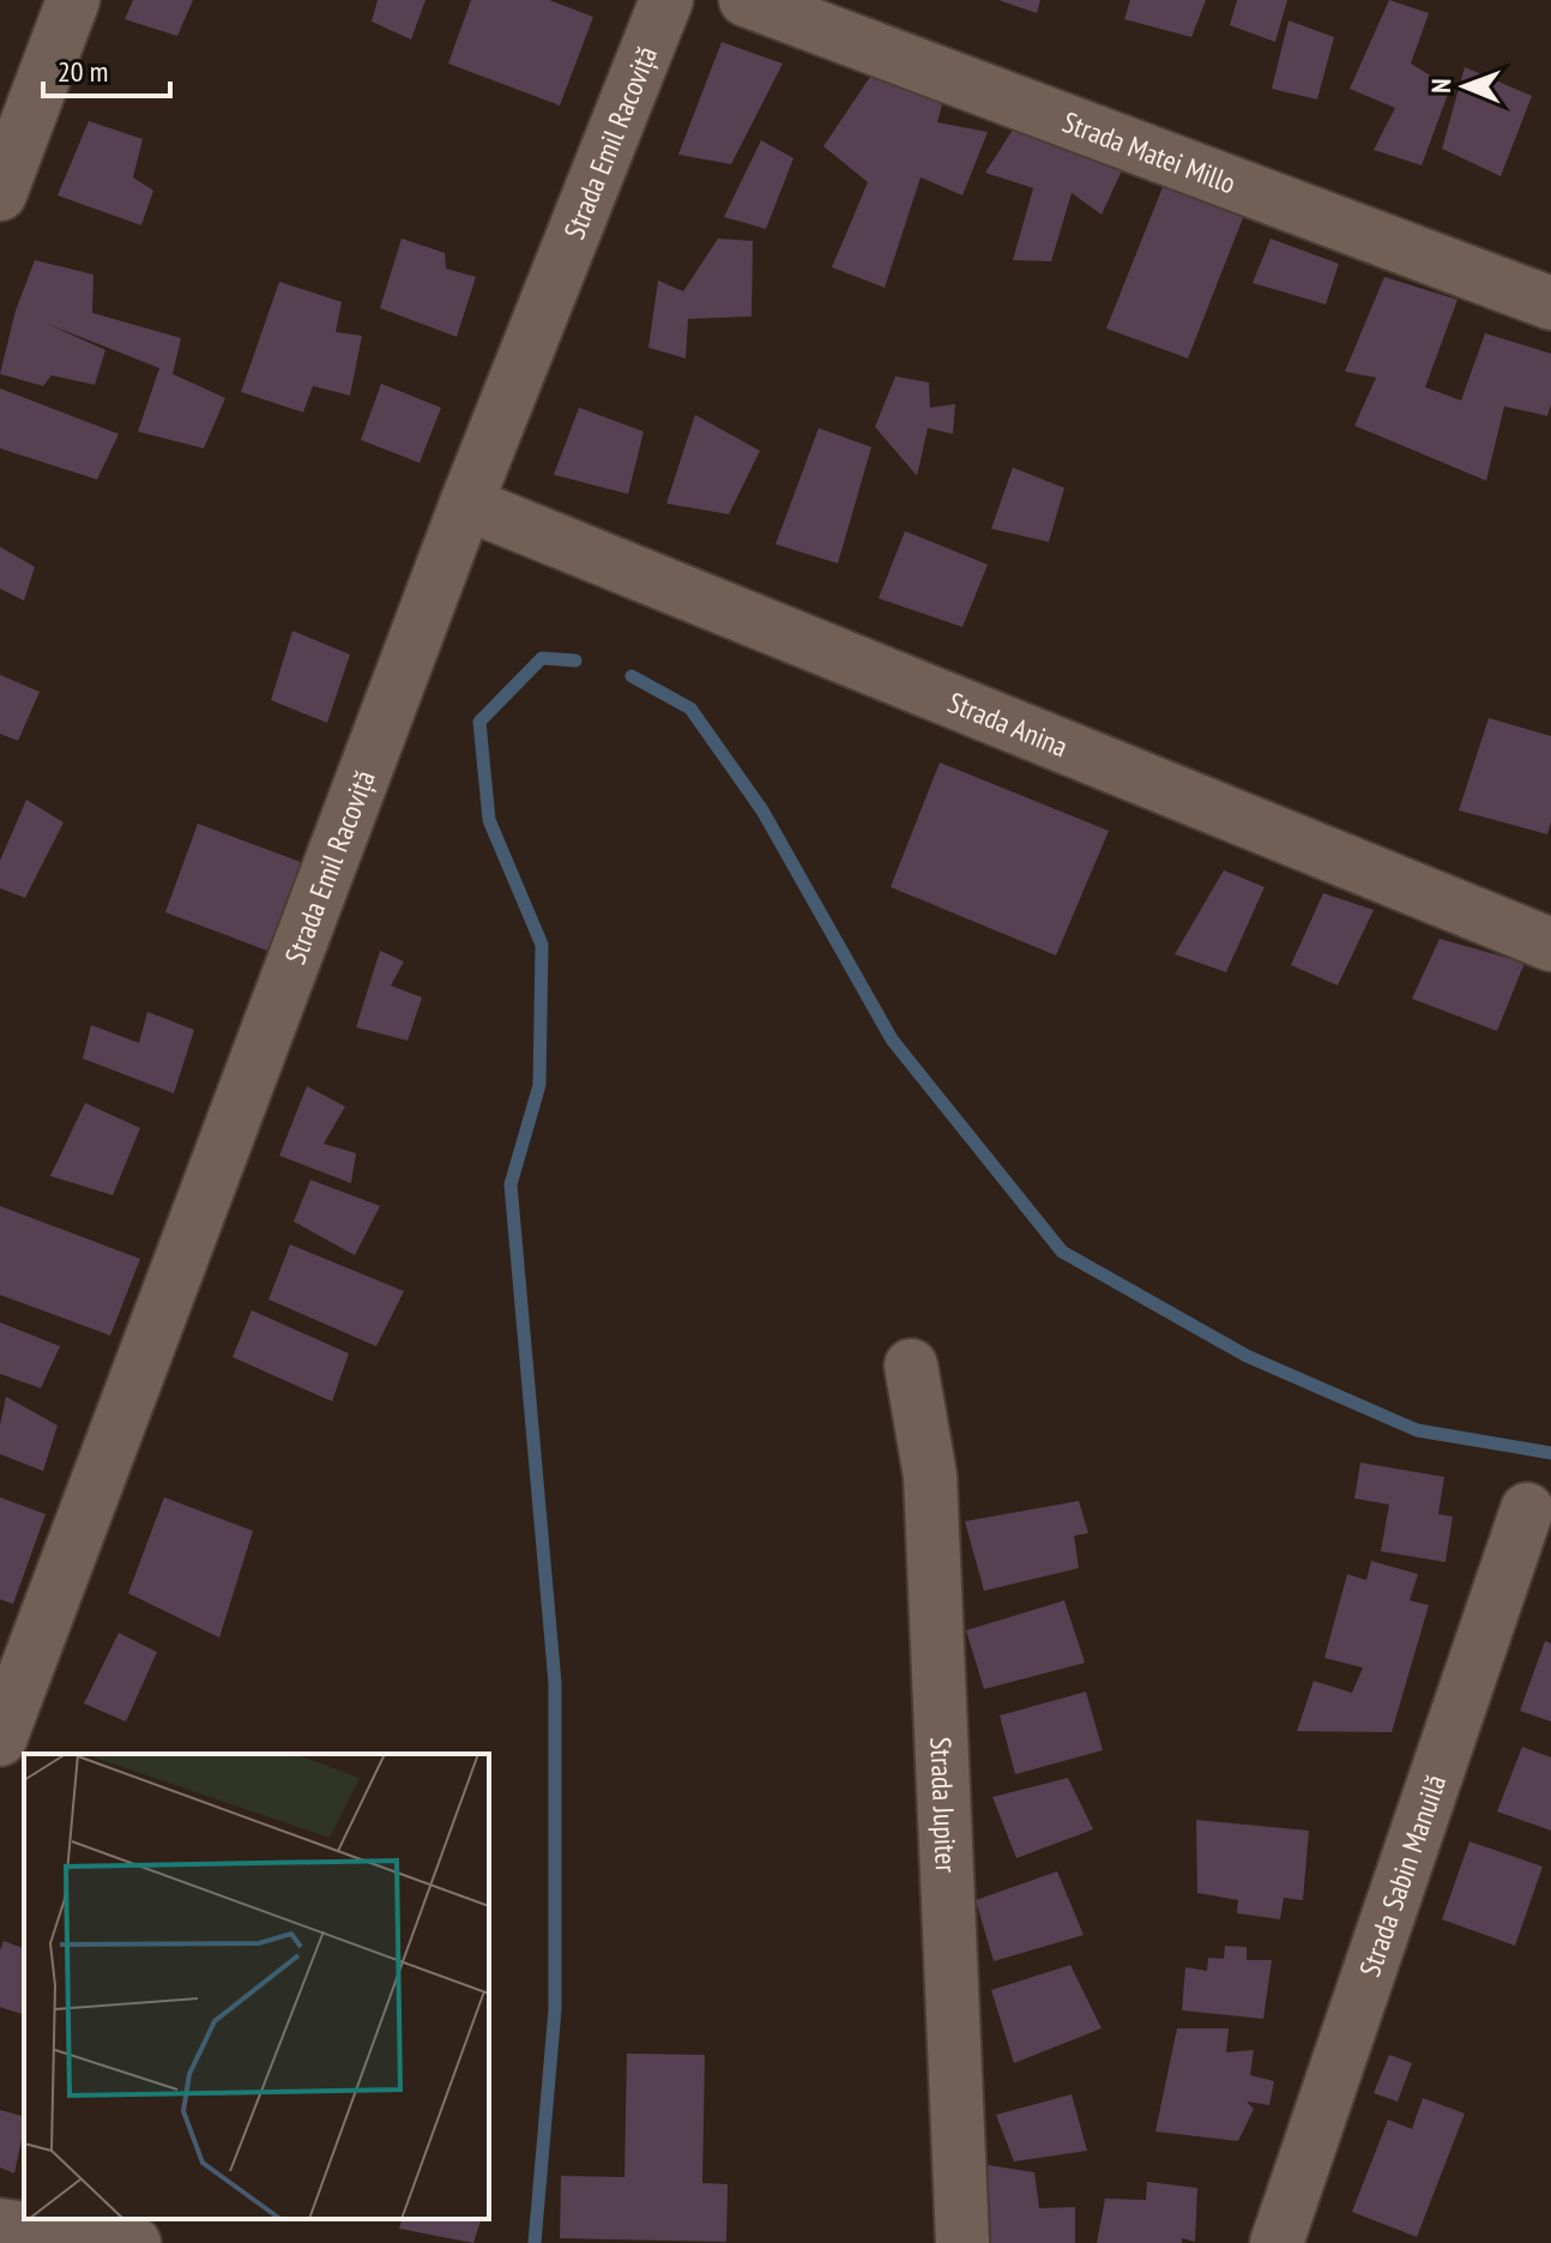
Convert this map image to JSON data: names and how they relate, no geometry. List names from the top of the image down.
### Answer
{
  "streets": {
    "street": [
      "Strada Emil Racoviță",
      "Strada Matei Millo",
      "Strada Anina",
      "Strada Jupiter",
      "Strada Sabin Manuilă"
    ]
  },
  "crossings": [
    ["Strada Emil Racoviță", "Strada Anina"]
  ],
  "scale_bar": "20 m",
  "north": "left"
}
